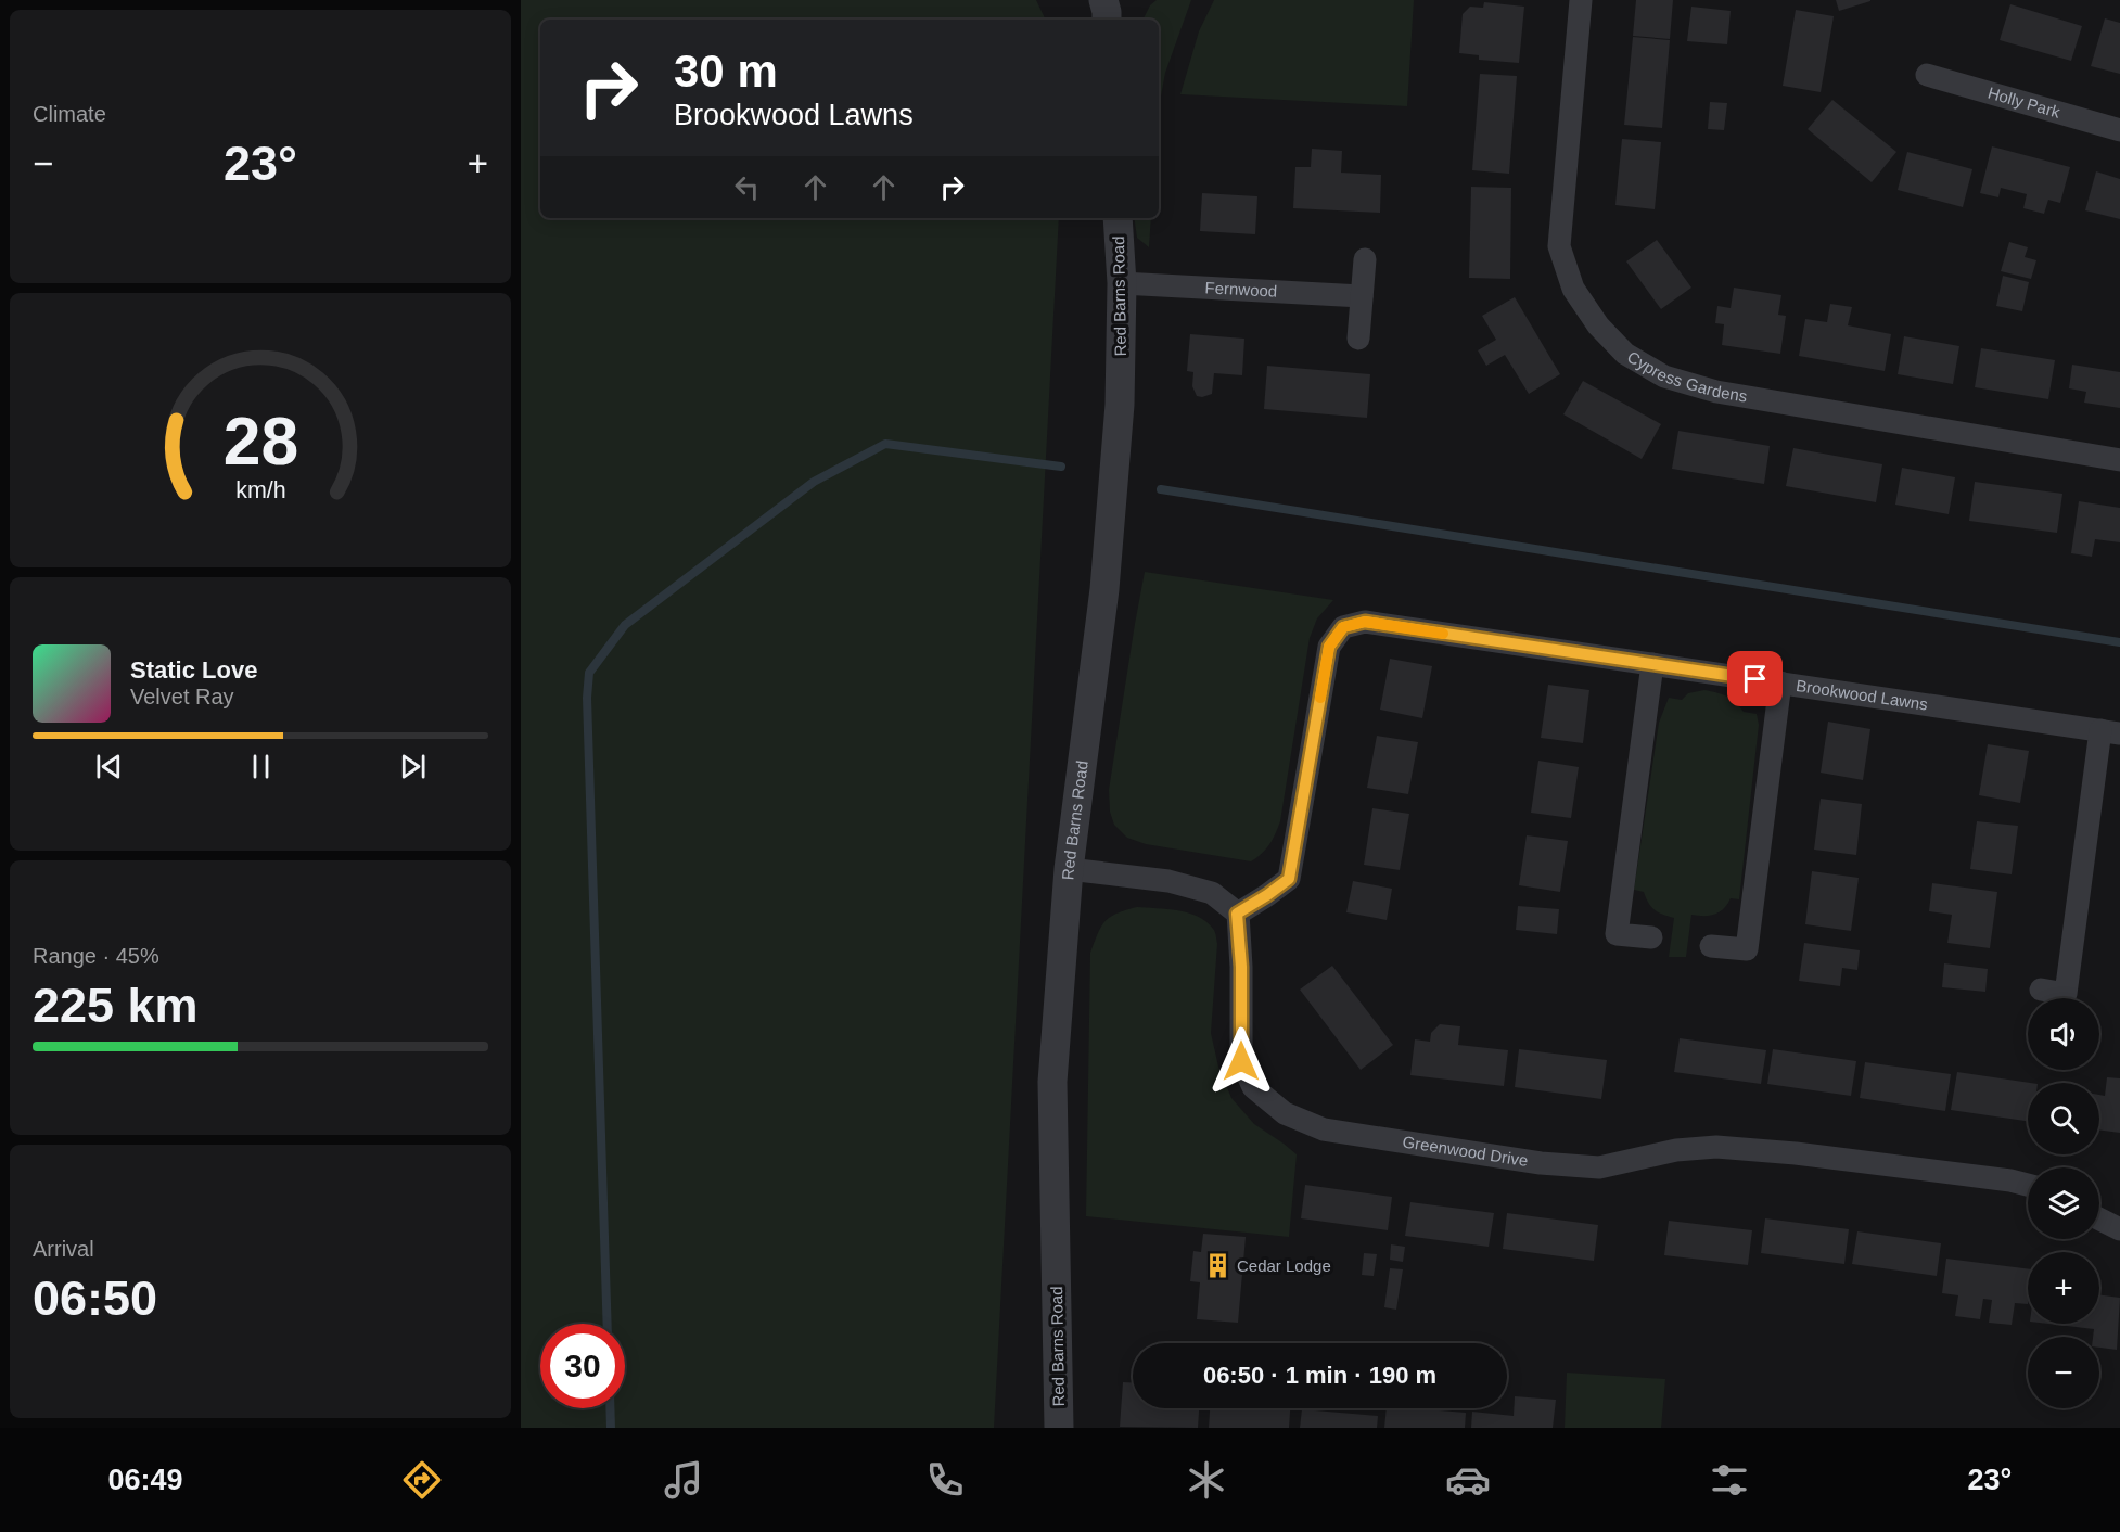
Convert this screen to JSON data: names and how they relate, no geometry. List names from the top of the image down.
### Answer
{
  "streets": {
    "street": [
      "Holly Park",
      "Fernwood",
      "Red Barns Road",
      "Cypress Gardens",
      "Brookwood Lawns",
      "Greenwood Drive"
    ]
  },
  "crossings": [
    ["Fernwood", "Red Barns Road"],
    ["Brookwood Lawns", "Greenwood Drive"]
  ],
  "places": {
    "building": ["Cedar Lodge"]
  },
  "page": {
    "tile": [
      "Climate",
      ["Range · 45%", "225 km"],
      ["Arrival", "06:50"]
    ],
    "turn": ["30 m", "Brookwood Lawns"],
    "heat": ["−", "23°", "+"],
    "song": ["Static Love", "Velvet Ray"],
    "map_buttons": ["+", "−"],
    "limit": "30",
    "trip": "06:50 · 1 min · 190 m",
    "tabs": ["06:49", "23°"],
    "gauge": ["28", "km/h"]
  }
}
